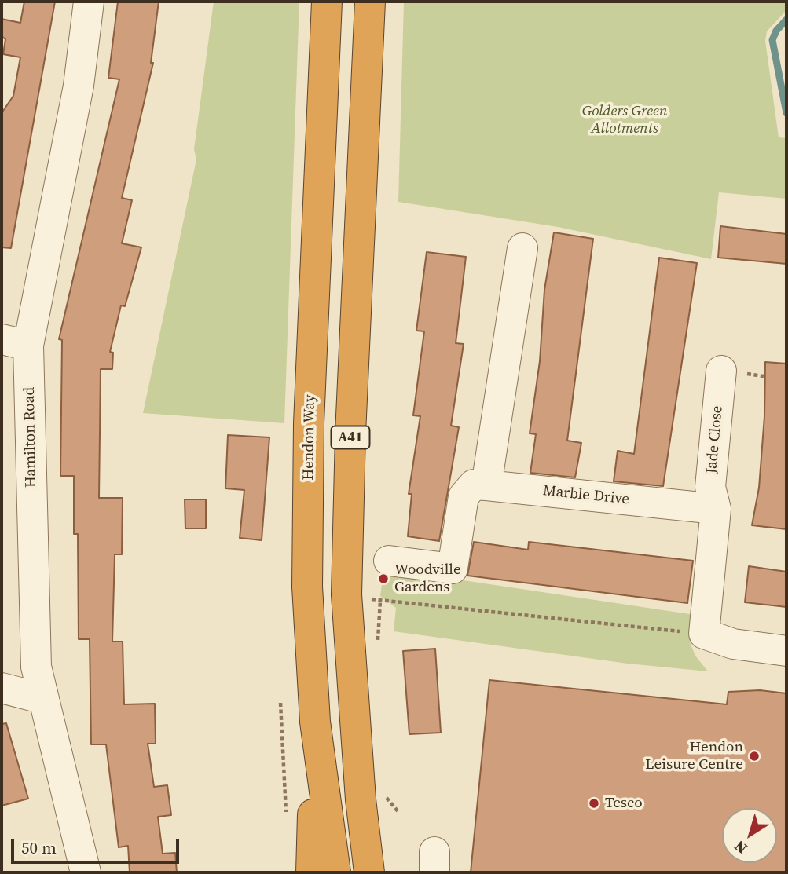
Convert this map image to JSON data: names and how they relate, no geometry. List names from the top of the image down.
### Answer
{
  "streets": {
    "highway": ["Hendon Way", "A41"],
    "street": ["Hamilton Road", "Jade Close", "Marble Drive"]
  },
  "crossings": [
    ["Hendon Way", "A41"],
    ["Jade Close", "Marble Drive"]
  ],
  "parks": ["Golders Green Allotments"],
  "places": ["Woodville Gardens", "Hendon Leisure Centre", "Tesco"],
  "scale_bar": "50 m",
  "north": "bottom left"
}
